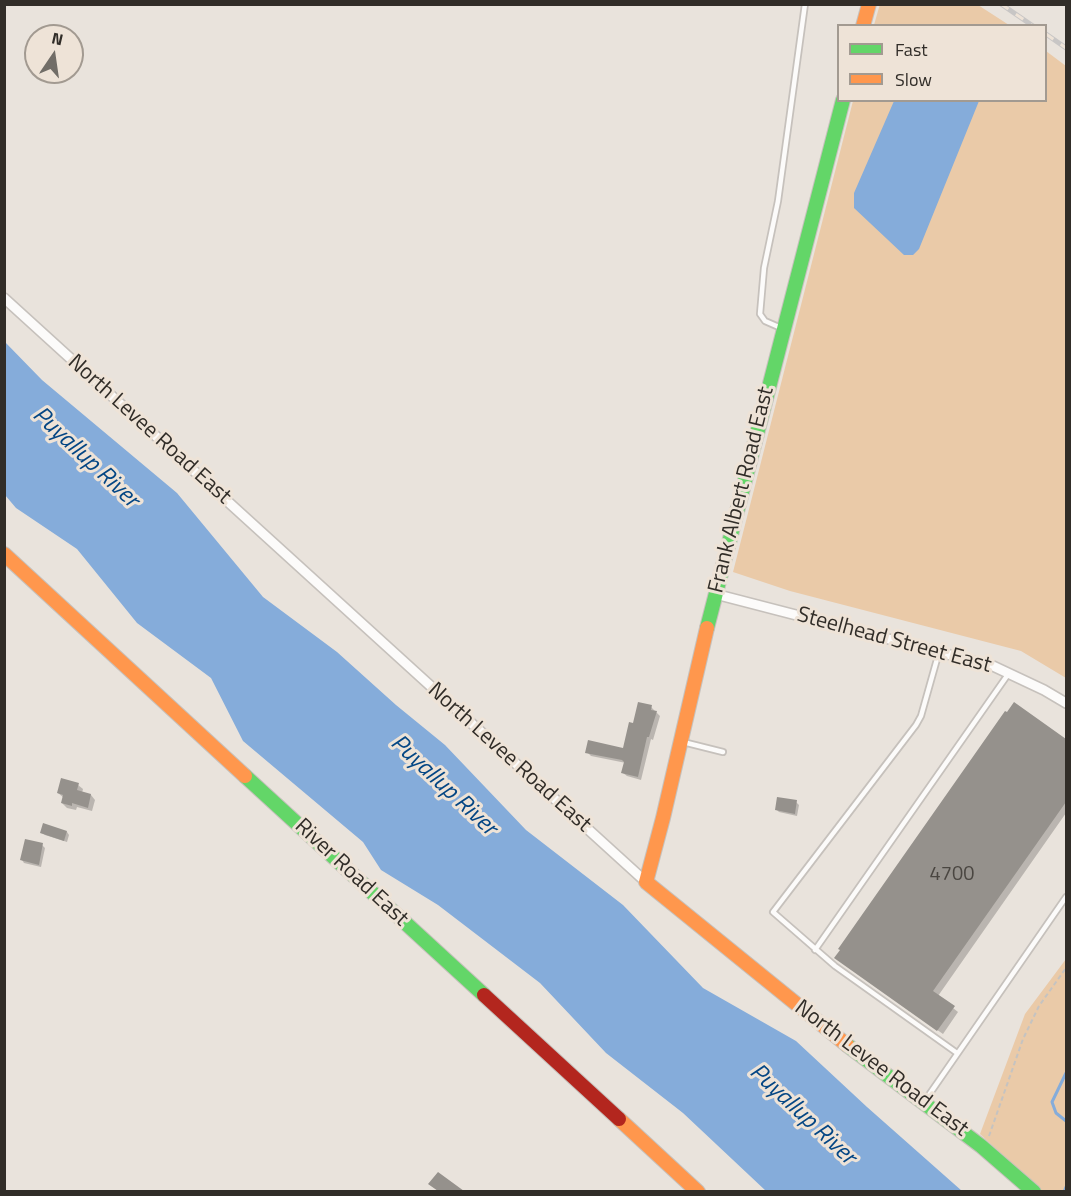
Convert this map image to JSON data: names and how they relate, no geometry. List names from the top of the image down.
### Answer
{
  "streets": {
    "street": [
      "North Levee Road East",
      "Frank Albert Road East",
      "Steelhead Street East",
      "River Road East"
    ]
  },
  "crossings": [
    ["North Levee Road East", "Frank Albert Road East"],
    ["Frank Albert Road East", "Steelhead Street East"]
  ],
  "water": ["Puyallup River"],
  "house_numbers": ["4700"],
  "legend": ["Fast", "Slow"],
  "north": "top"
}
